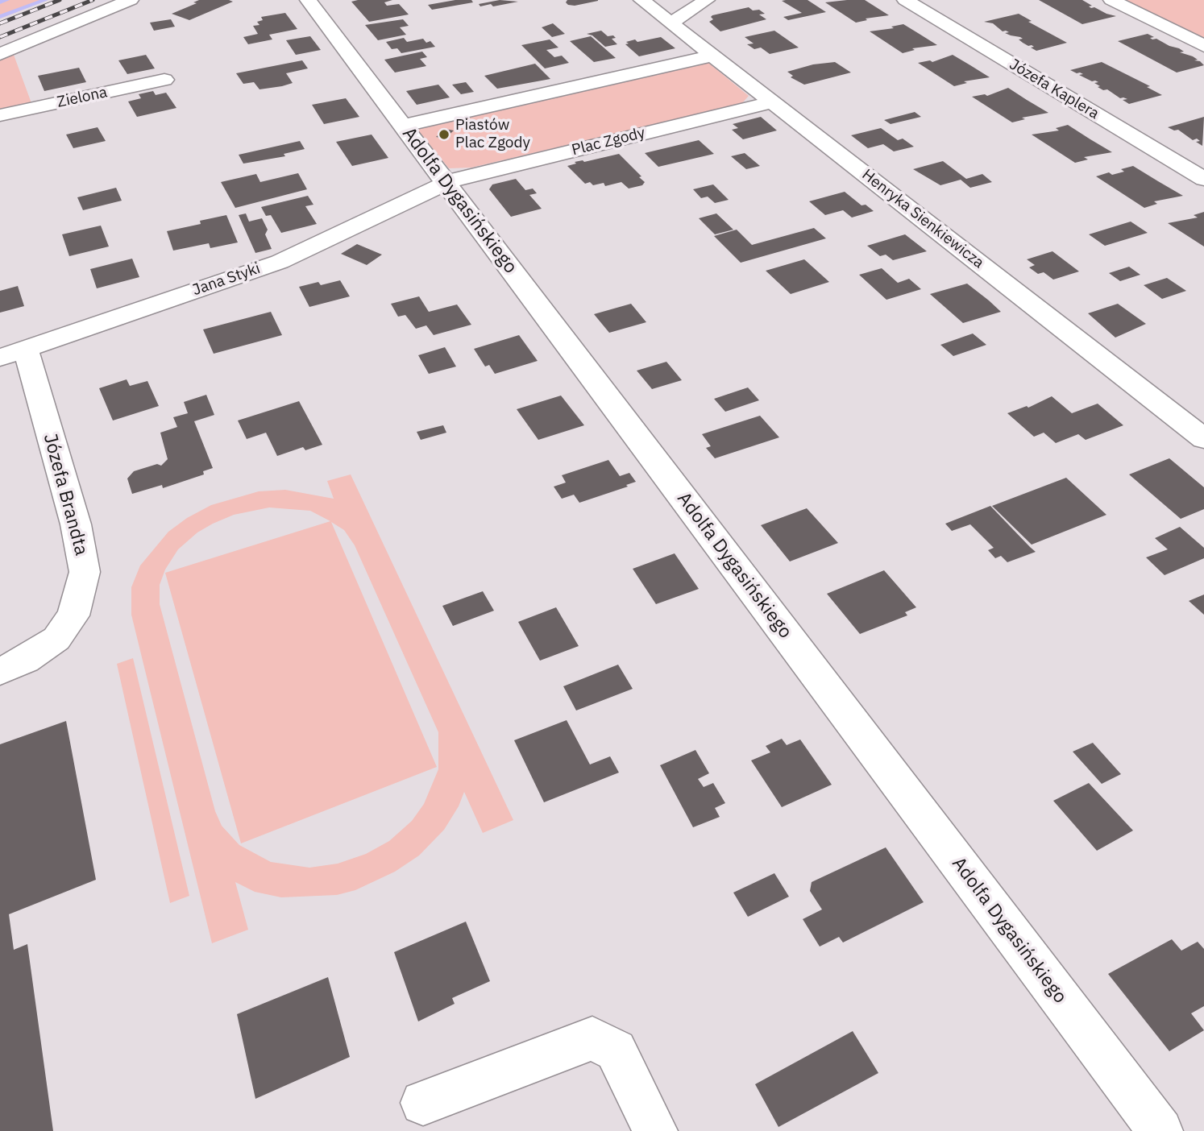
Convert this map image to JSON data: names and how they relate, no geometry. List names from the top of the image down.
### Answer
{
  "streets": {
    "street": [
      "Józefa Kaplera",
      "Zielona",
      "Plac Zgody",
      "Adolfa Dygasińskiego",
      "Henryka Sienkiewicza",
      "Jana Styki",
      "Józefa Brandta"
    ]
  },
  "crossings": [
    ["Plac Zgody", "Adolfa Dygasińskiego"],
    ["Plac Zgody", "Henryka Sienkiewicza"],
    ["Plac Zgody", "Jana Styki"],
    ["Adolfa Dygasińskiego", "Jana Styki"],
    ["Jana Styki", "Józefa Brandta"]
  ],
  "places": ["Piastów Plac Zgody"]
}
